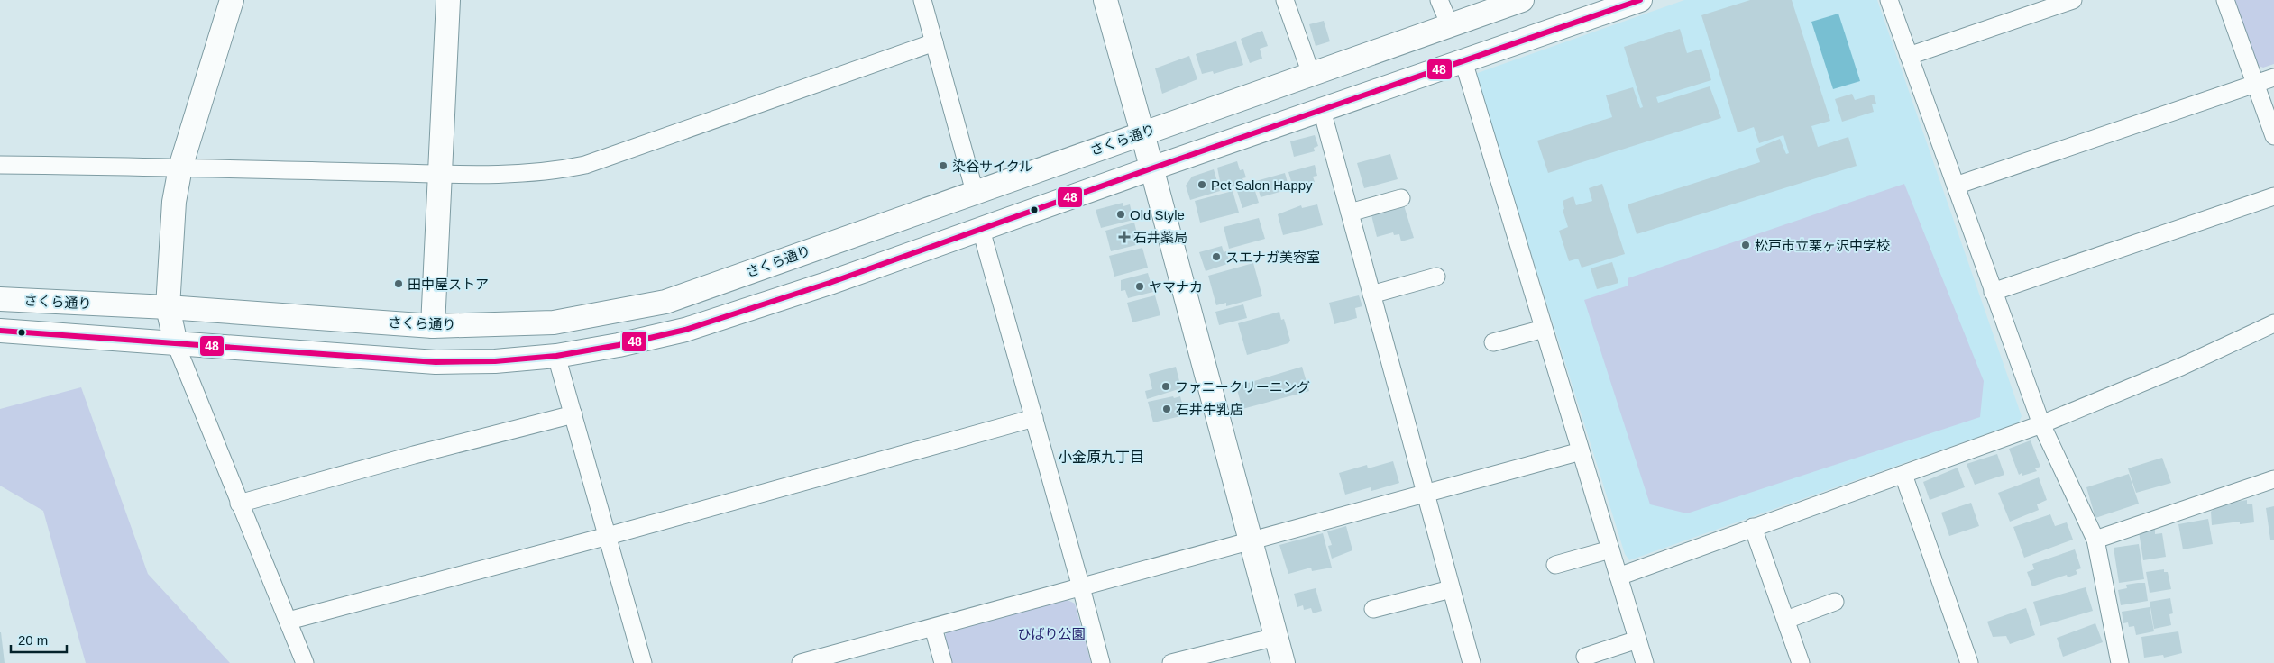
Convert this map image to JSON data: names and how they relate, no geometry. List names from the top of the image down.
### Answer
{
  "streets": {
    "street": ["さくら通り"]
  },
  "districts": ["小金原九丁目"],
  "parks": ["ひばり公園"],
  "places": {
    "other": [
      "染谷サイクル",
      "Pet Salon Happy",
      "Old Style",
      "松戸市立栗ヶ沢中学校",
      "スエナガ美容室",
      "田中屋ストア",
      "ヤマナカ",
      "ファニークリーニング",
      "石井牛乳店"
    ],
    "health": ["石井薬局"]
  },
  "lines": ["transit line 48"],
  "scale_bar": "20 m"
}
